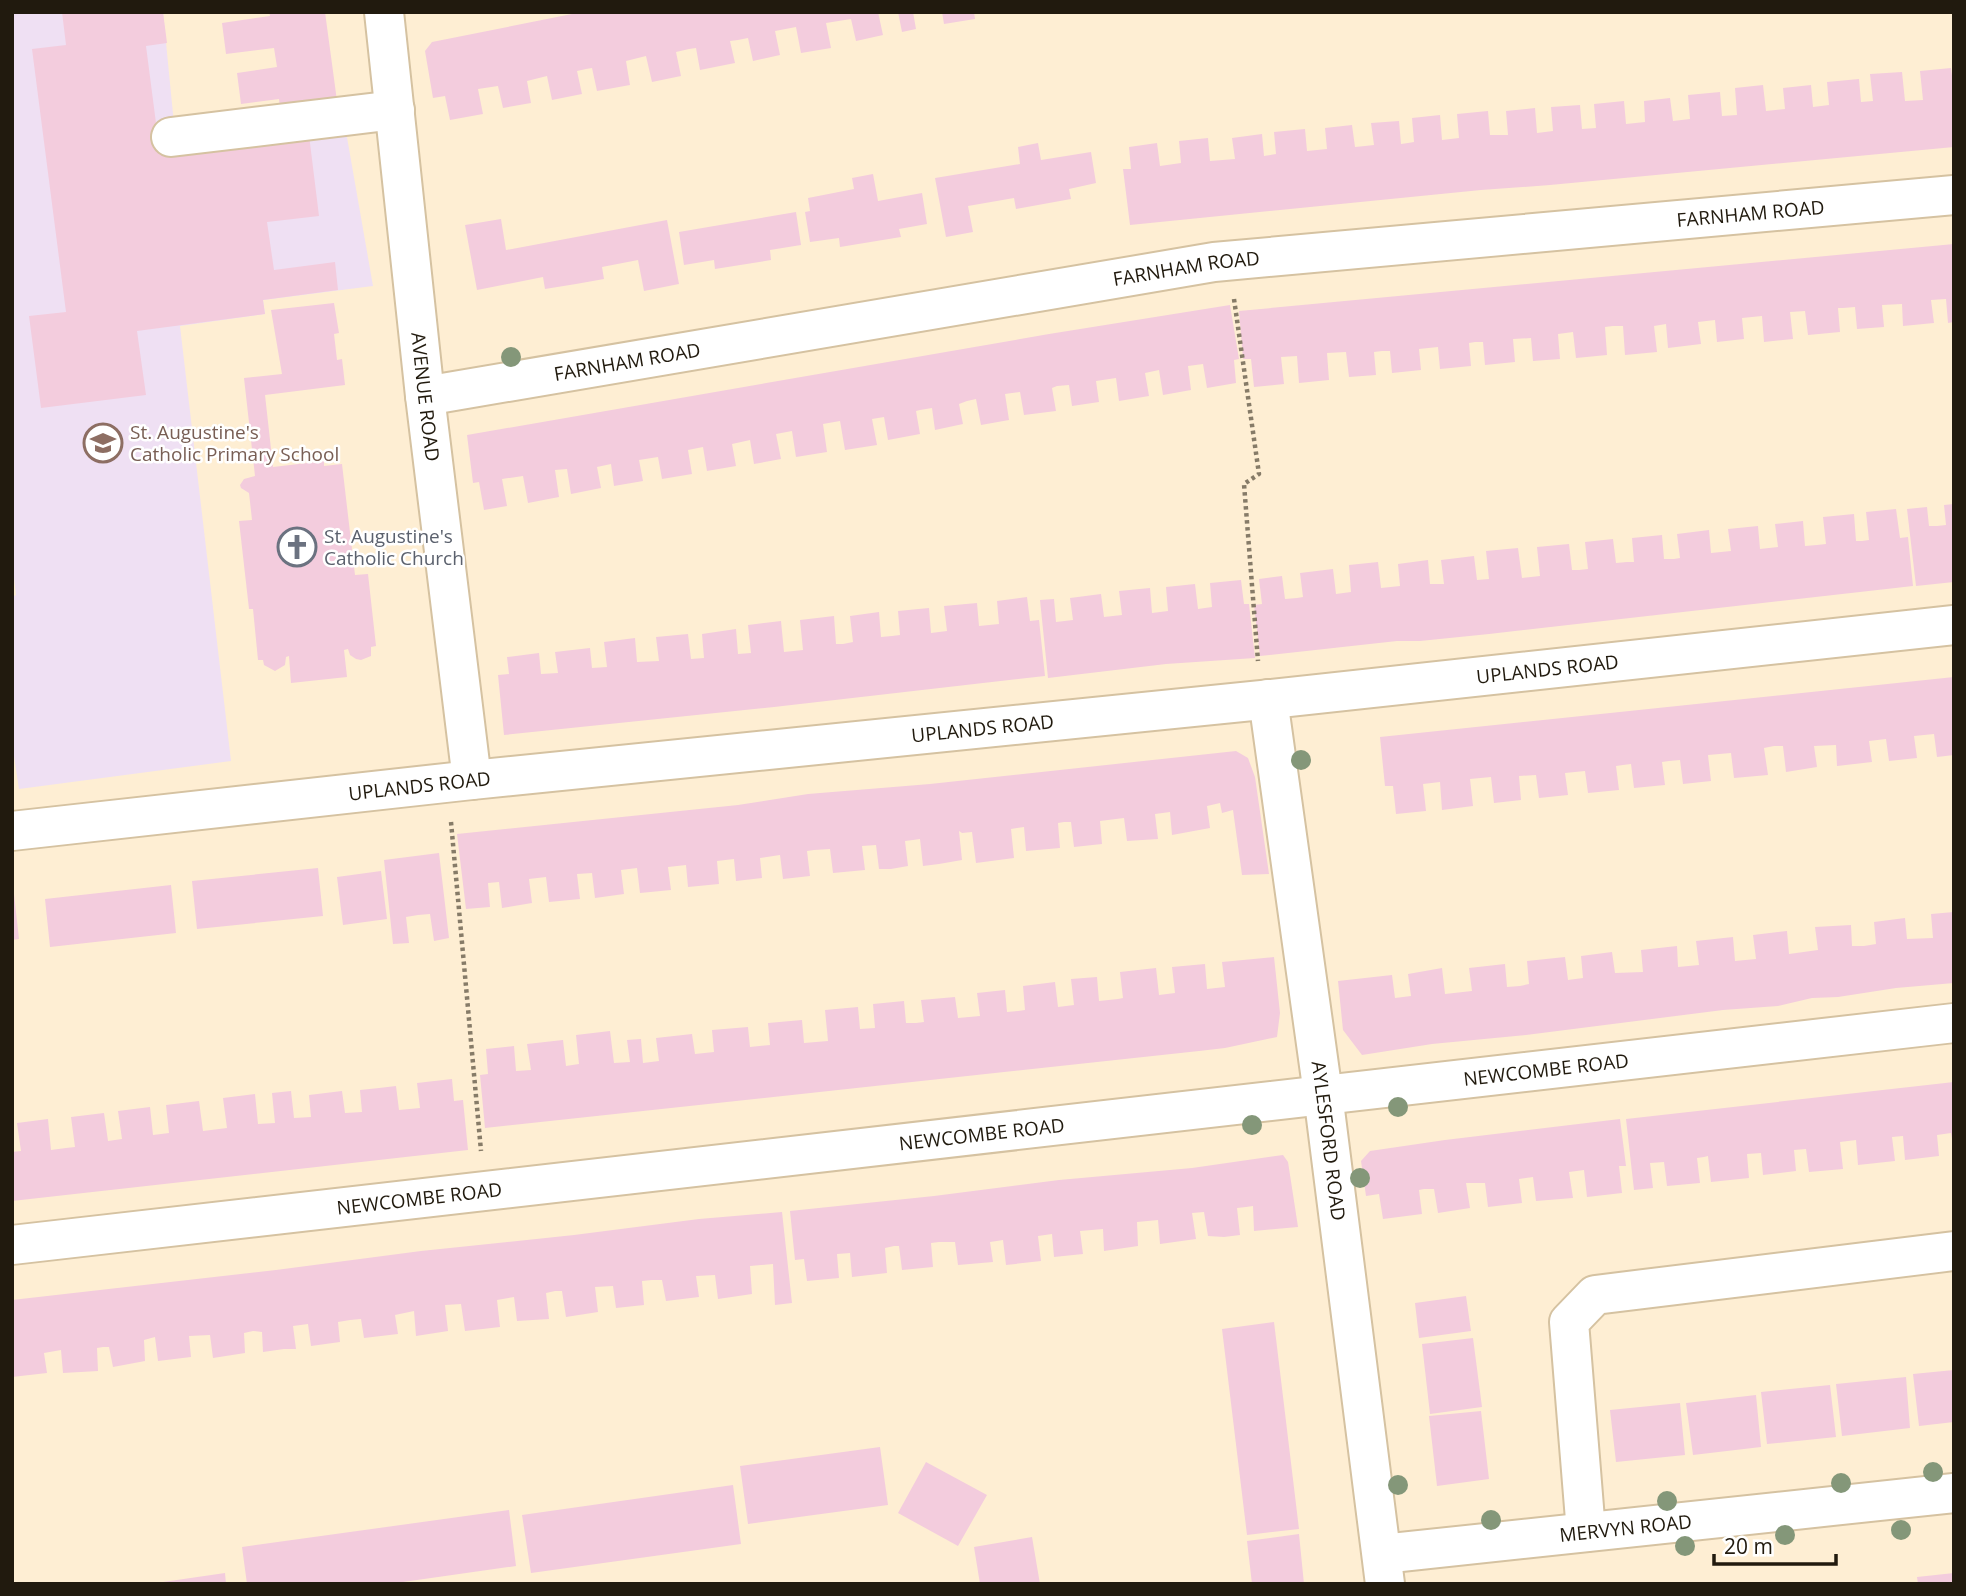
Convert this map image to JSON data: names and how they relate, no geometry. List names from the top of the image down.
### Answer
{
  "streets": {
    "street": [
      "FARNHAM ROAD",
      "AVENUE ROAD",
      "UPLANDS ROAD",
      "NEWCOMBE ROAD",
      "AYLESFORD ROAD",
      "MERVYN ROAD"
    ]
  },
  "crossings": [
    ["FARNHAM ROAD", "AVENUE ROAD"],
    ["AVENUE ROAD", "UPLANDS ROAD"],
    ["UPLANDS ROAD", "AYLESFORD ROAD"],
    ["NEWCOMBE ROAD", "AYLESFORD ROAD"],
    ["AYLESFORD ROAD", "MERVYN ROAD"]
  ],
  "places": {
    "school or university": ["St. Augustine's Catholic Primary School"],
    "church": ["St. Augustine's Catholic Church"]
  },
  "scale_bar": "20 m"
}
